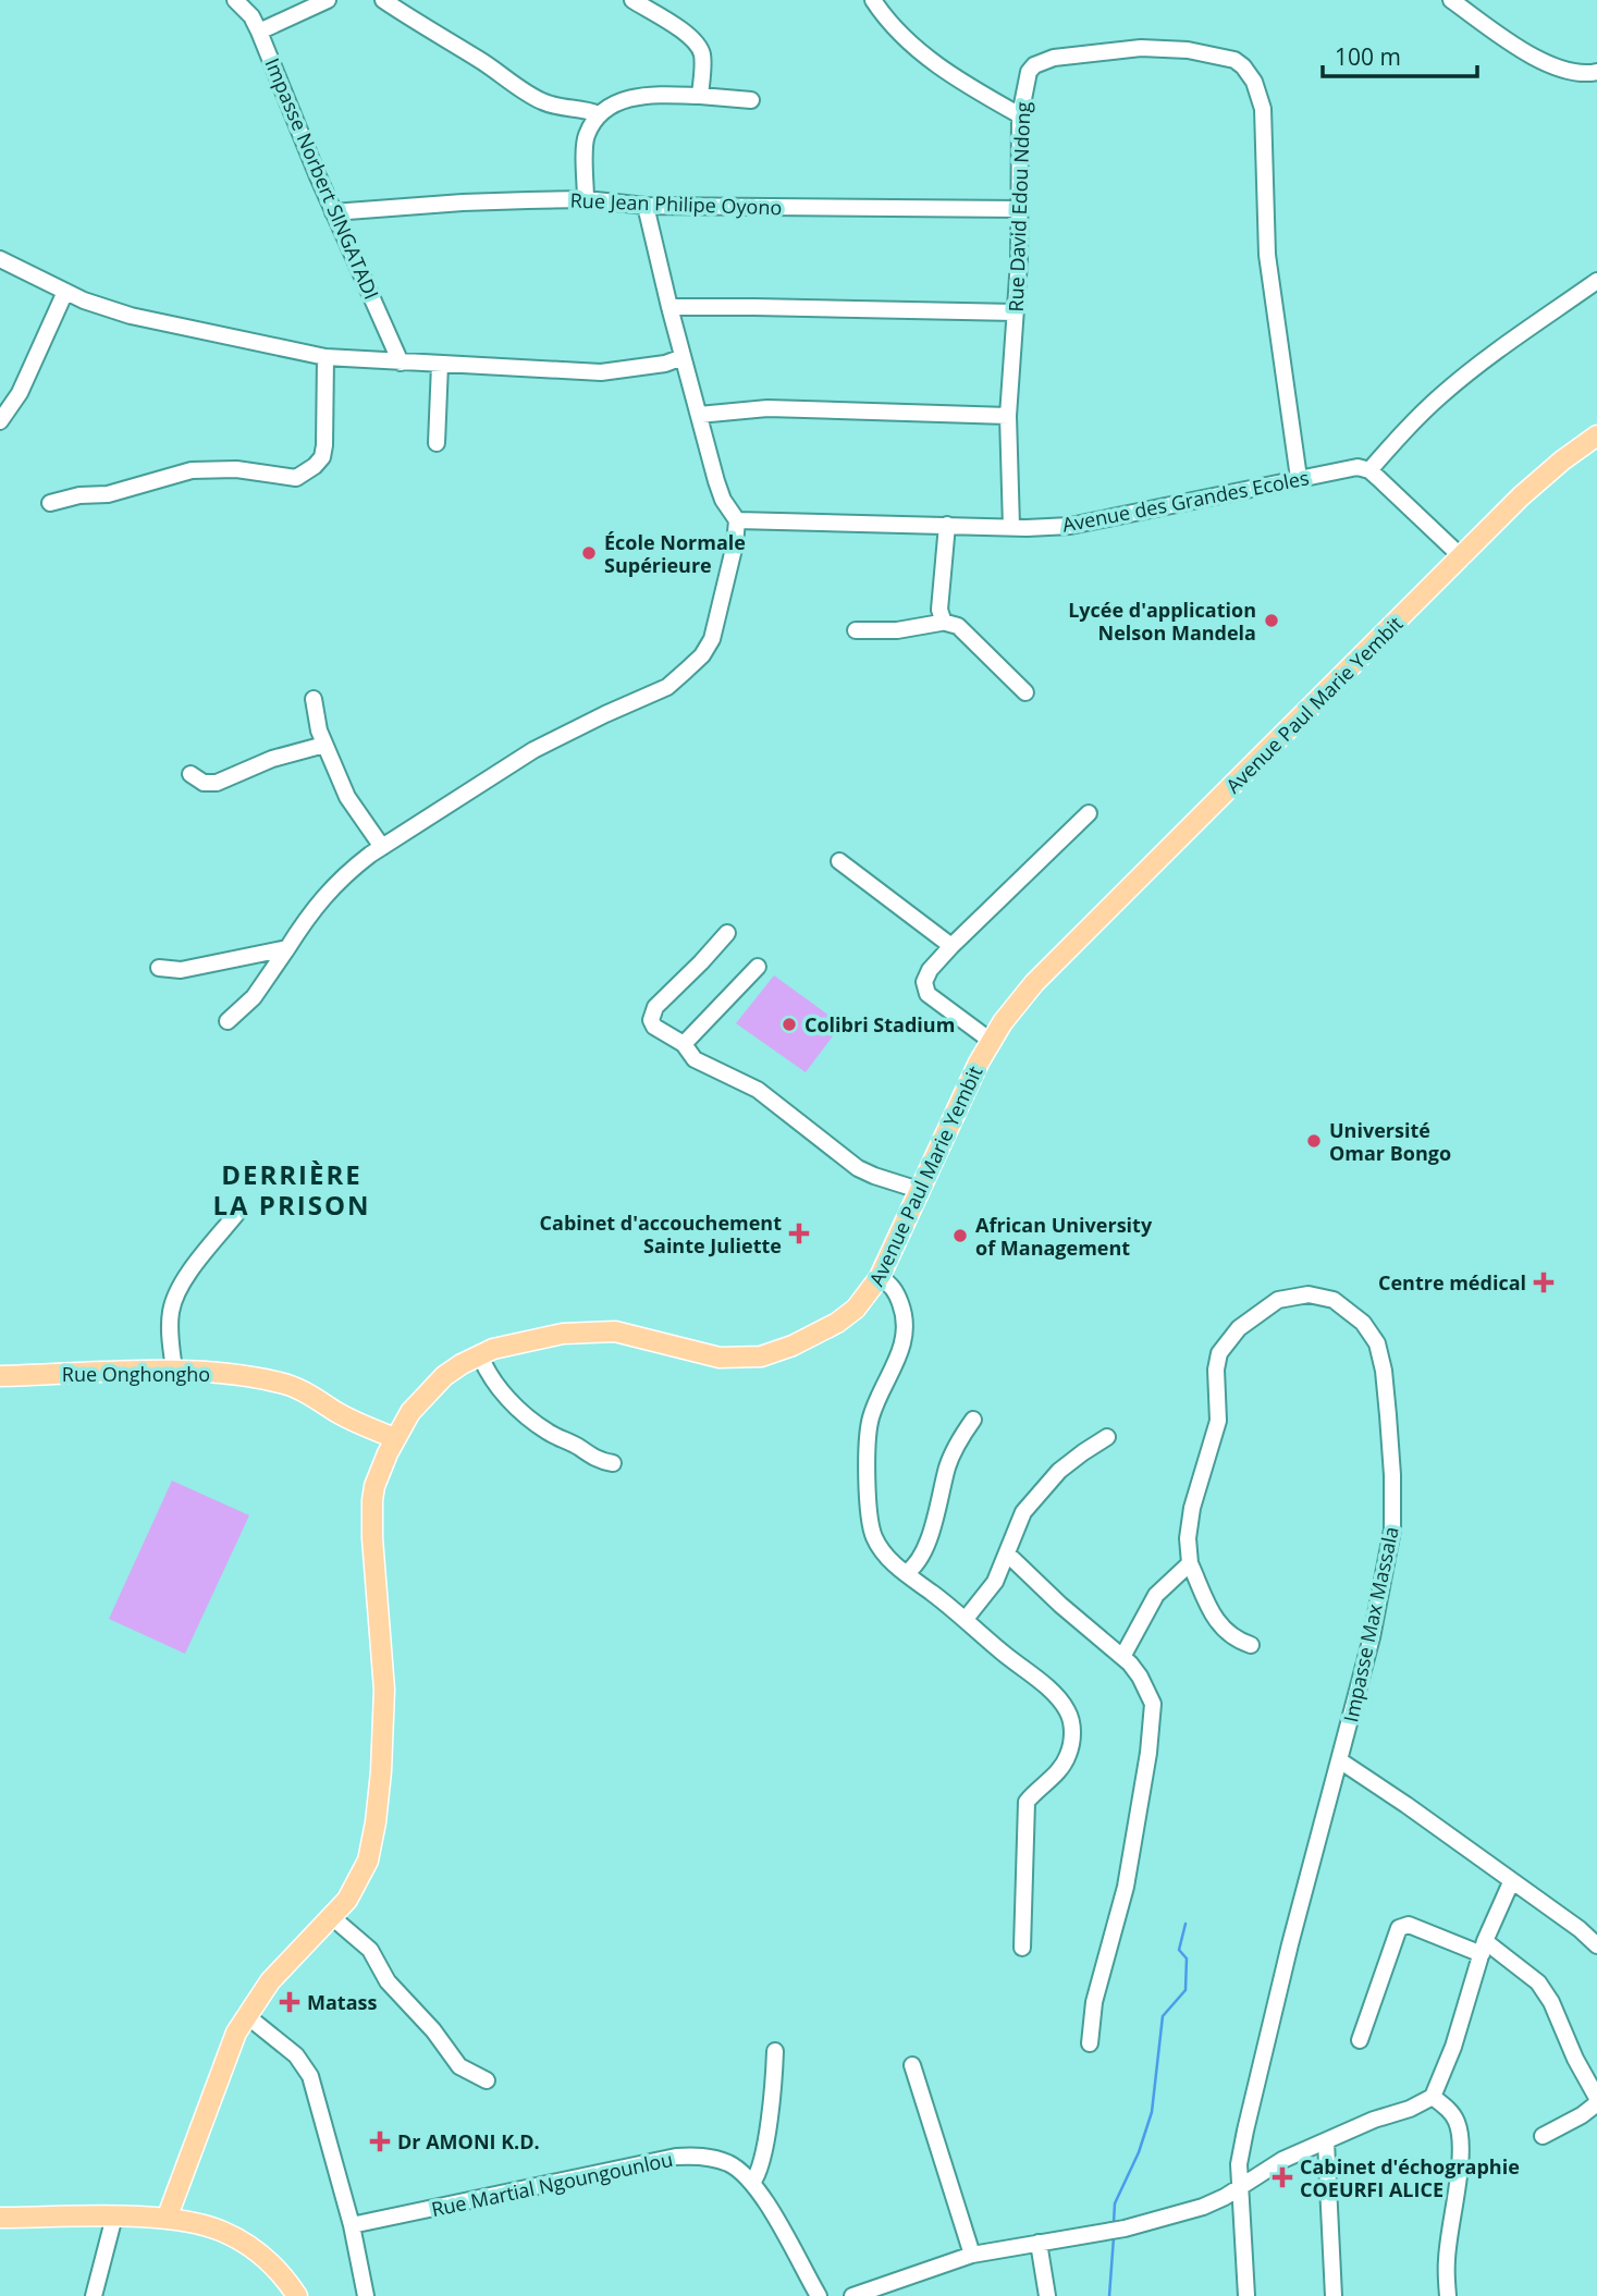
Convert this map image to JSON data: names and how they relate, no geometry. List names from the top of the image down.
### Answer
{
  "streets": {
    "main road": ["Avenue Paul Marie Yembit", "Rue Onghongho"],
    "street": [
      "Impasse Norbert SINGATADI",
      "Rue Jean Philipe Oyono",
      "Rue David Edou Ndong",
      "Avenue des Grandes Ecoles",
      "Impasse Max Massala",
      "Rue Martial Ngoungounlou"
    ]
  },
  "crossings": [
    ["Impasse Norbert SINGATADI", "Rue Jean Philipe Oyono"],
    ["Rue Jean Philipe Oyono", "Rue David Edou Ndong"],
    ["Rue David Edou Ndong", "Avenue des Grandes Ecoles"],
    ["Avenue Paul Marie Yembit", "Rue Onghongho"]
  ],
  "districts": ["DERRIÈRE LA PRISON"],
  "places": {
    "other": [
      "École Normale Supérieure",
      "Lycée d'application Nelson Mandela",
      "Colibri Stadium",
      "Université Omar Bongo",
      "African University of Management"
    ],
    "health": [
      "Cabinet d'accouchement Sainte Juliette",
      "Centre médical",
      "Matass",
      "Dr AMONI K.D.",
      "Cabinet d'échographie COEURFI ALICE"
    ]
  },
  "scale_bar": "100 m"
}
